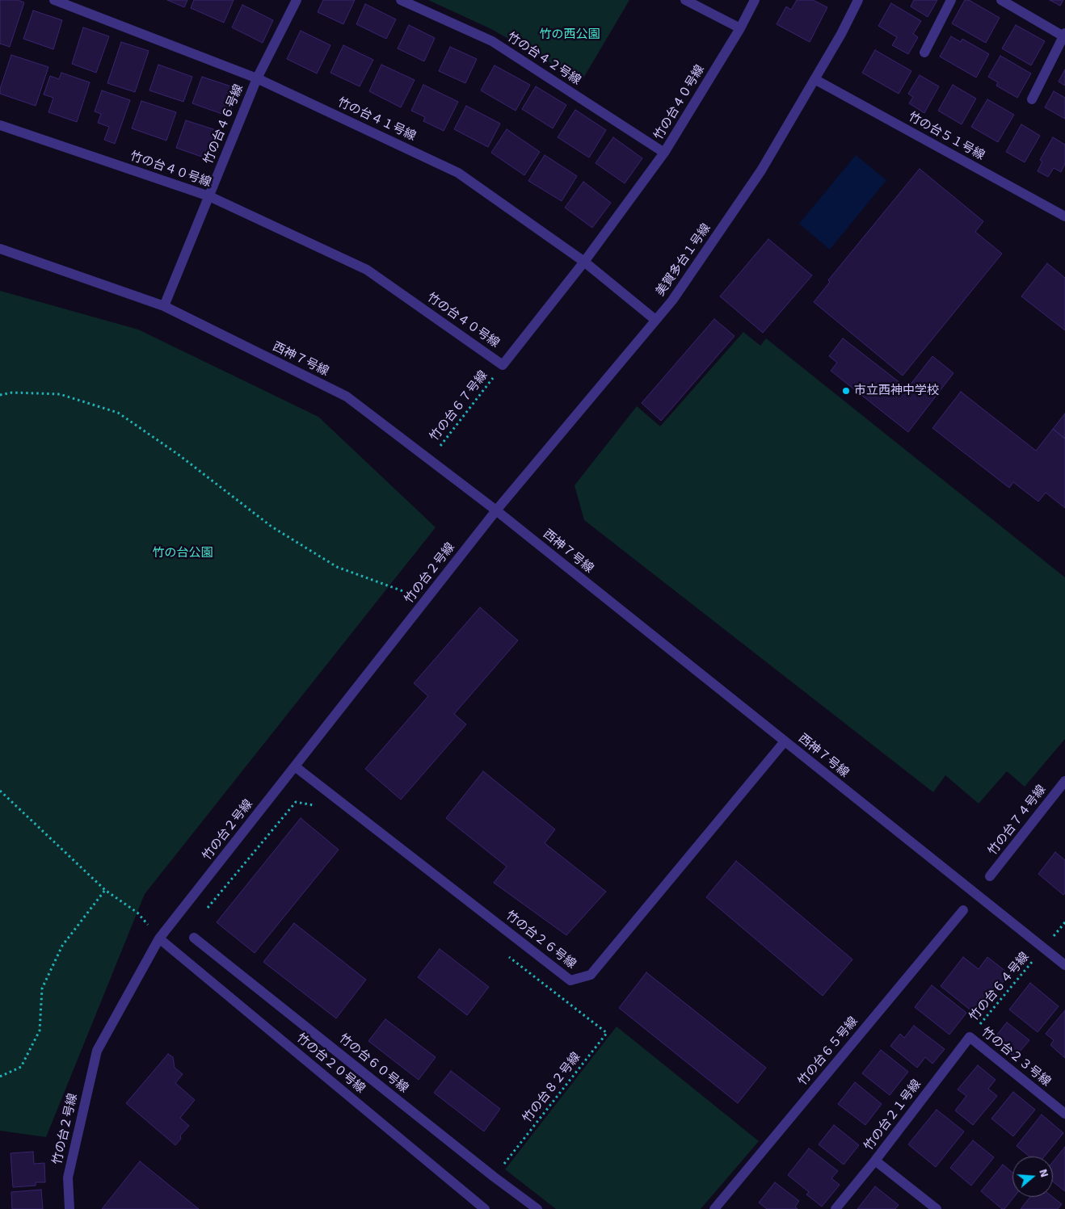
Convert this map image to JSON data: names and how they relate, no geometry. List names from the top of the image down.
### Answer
{
  "streets": {
    "street": [
      "竹の台４２号線",
      "竹の台４０号線",
      "竹の台４１号線",
      "竹の台４６号線",
      "竹の台５１号線",
      "美賀多台１号線",
      "西神７号線",
      "竹の台２号線",
      "竹の台７４号線",
      "竹の台２６号線",
      "竹の台６５号線",
      "竹の台２３号線",
      "竹の台２０号線",
      "竹の台６０号線",
      "竹の台２１号線"
    ],
    "path": ["竹の台６７号線", "竹の台６４号線", "竹の台８２号線"]
  },
  "crossings": [
    ["竹の台４２号線", "竹の台４０号線"],
    ["竹の台４０号線", "竹の台４１号線"],
    ["竹の台４０号線", "竹の台４６号線"],
    ["竹の台４０号線", "竹の台６７号線"],
    ["竹の台４１号線", "竹の台４６号線"],
    ["竹の台４１号線", "美賀多台１号線"],
    ["竹の台４６号線", "西神７号線"],
    ["竹の台５１号線", "美賀多台１号線"],
    ["美賀多台１号線", "西神７号線"],
    ["美賀多台１号線", "竹の台２号線"],
    ["西神７号線", "竹の台６７号線"],
    ["西神７号線", "竹の台２号線"],
    ["西神７号線", "竹の台２６号線"],
    ["西神７号線", "竹の台６４号線"],
    ["竹の台２号線", "竹の台２６号線"],
    ["竹の台２号線", "竹の台２０号線"],
    ["竹の台６４号線", "竹の台２３号線"],
    ["竹の台６４号線", "竹の台２１号線"],
    ["竹の台２３号線", "竹の台２１号線"],
    ["竹の台６０号線", "竹の台８２号線"]
  ],
  "parks": ["竹の西公園", "竹の台公園"],
  "places": ["市立西神中学校"],
  "north": "right"
}
